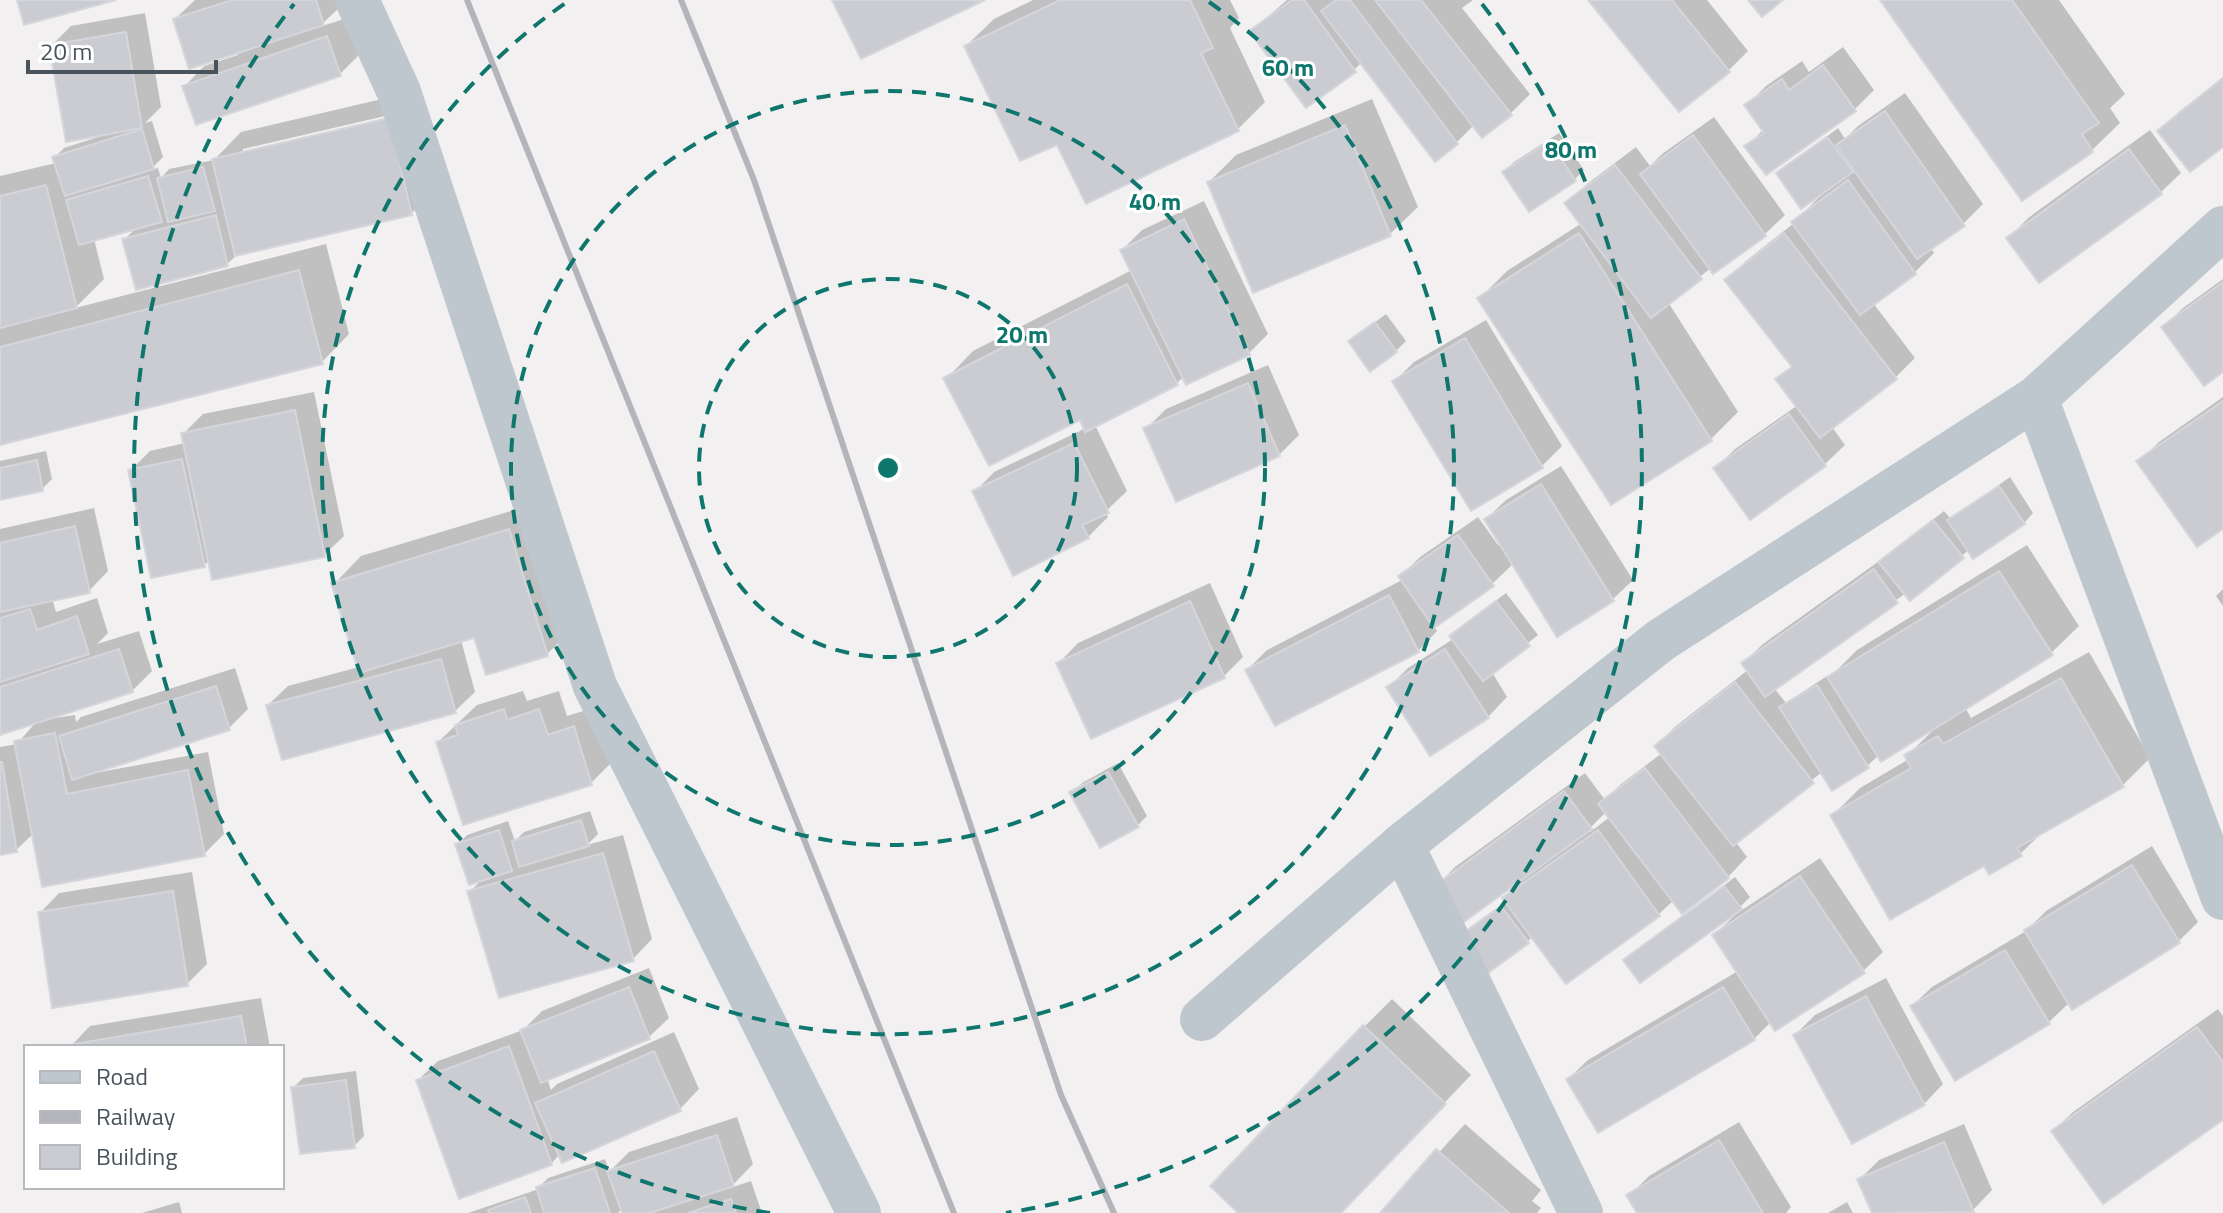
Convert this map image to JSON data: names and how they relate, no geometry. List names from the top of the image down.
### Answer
{
  "legend": ["Road", "Railway", "Building"],
  "scale_bar": "20 m",
  "rings": [
    "60 m",
    "80 m",
    "40 m",
    "20 m"
  ]
}
